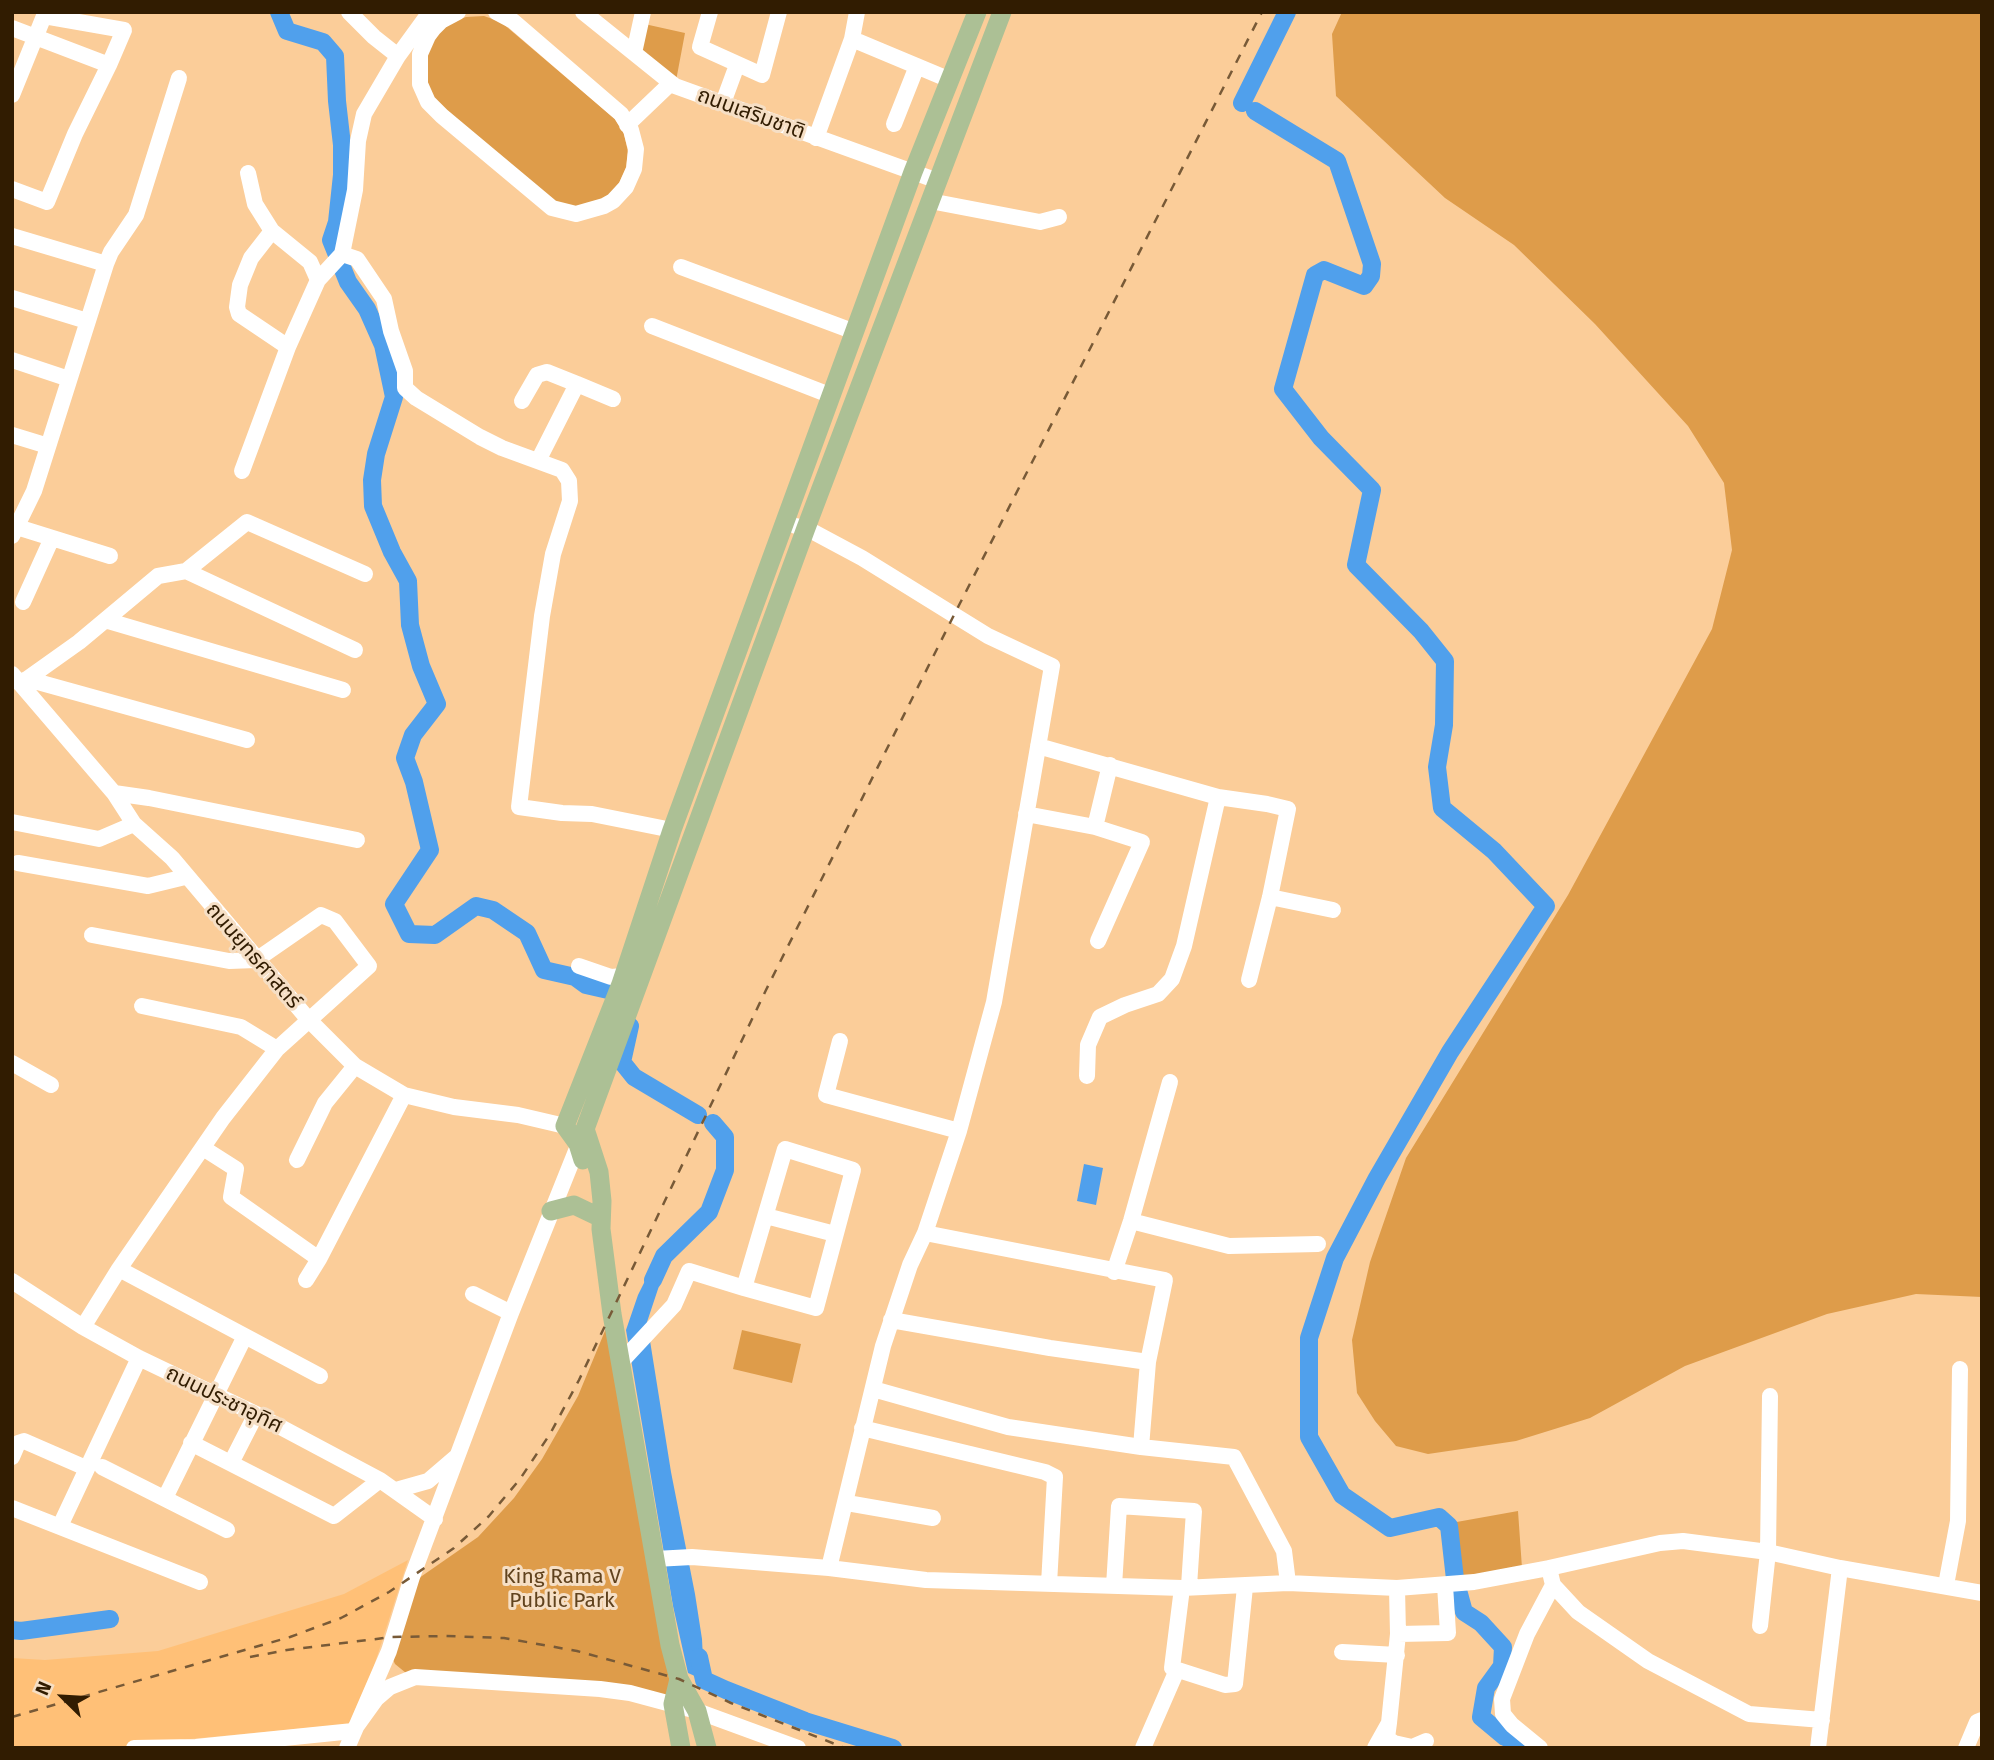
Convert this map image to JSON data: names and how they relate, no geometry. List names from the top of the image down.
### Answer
{
  "streets": {
    "street": ["ถนนเสริมชาติ", "ถนนยุทธศาสตร์", "ถนนประชาอุทิศ"]
  },
  "parks": ["King Rama V Public Park"],
  "north": "top left"
}
